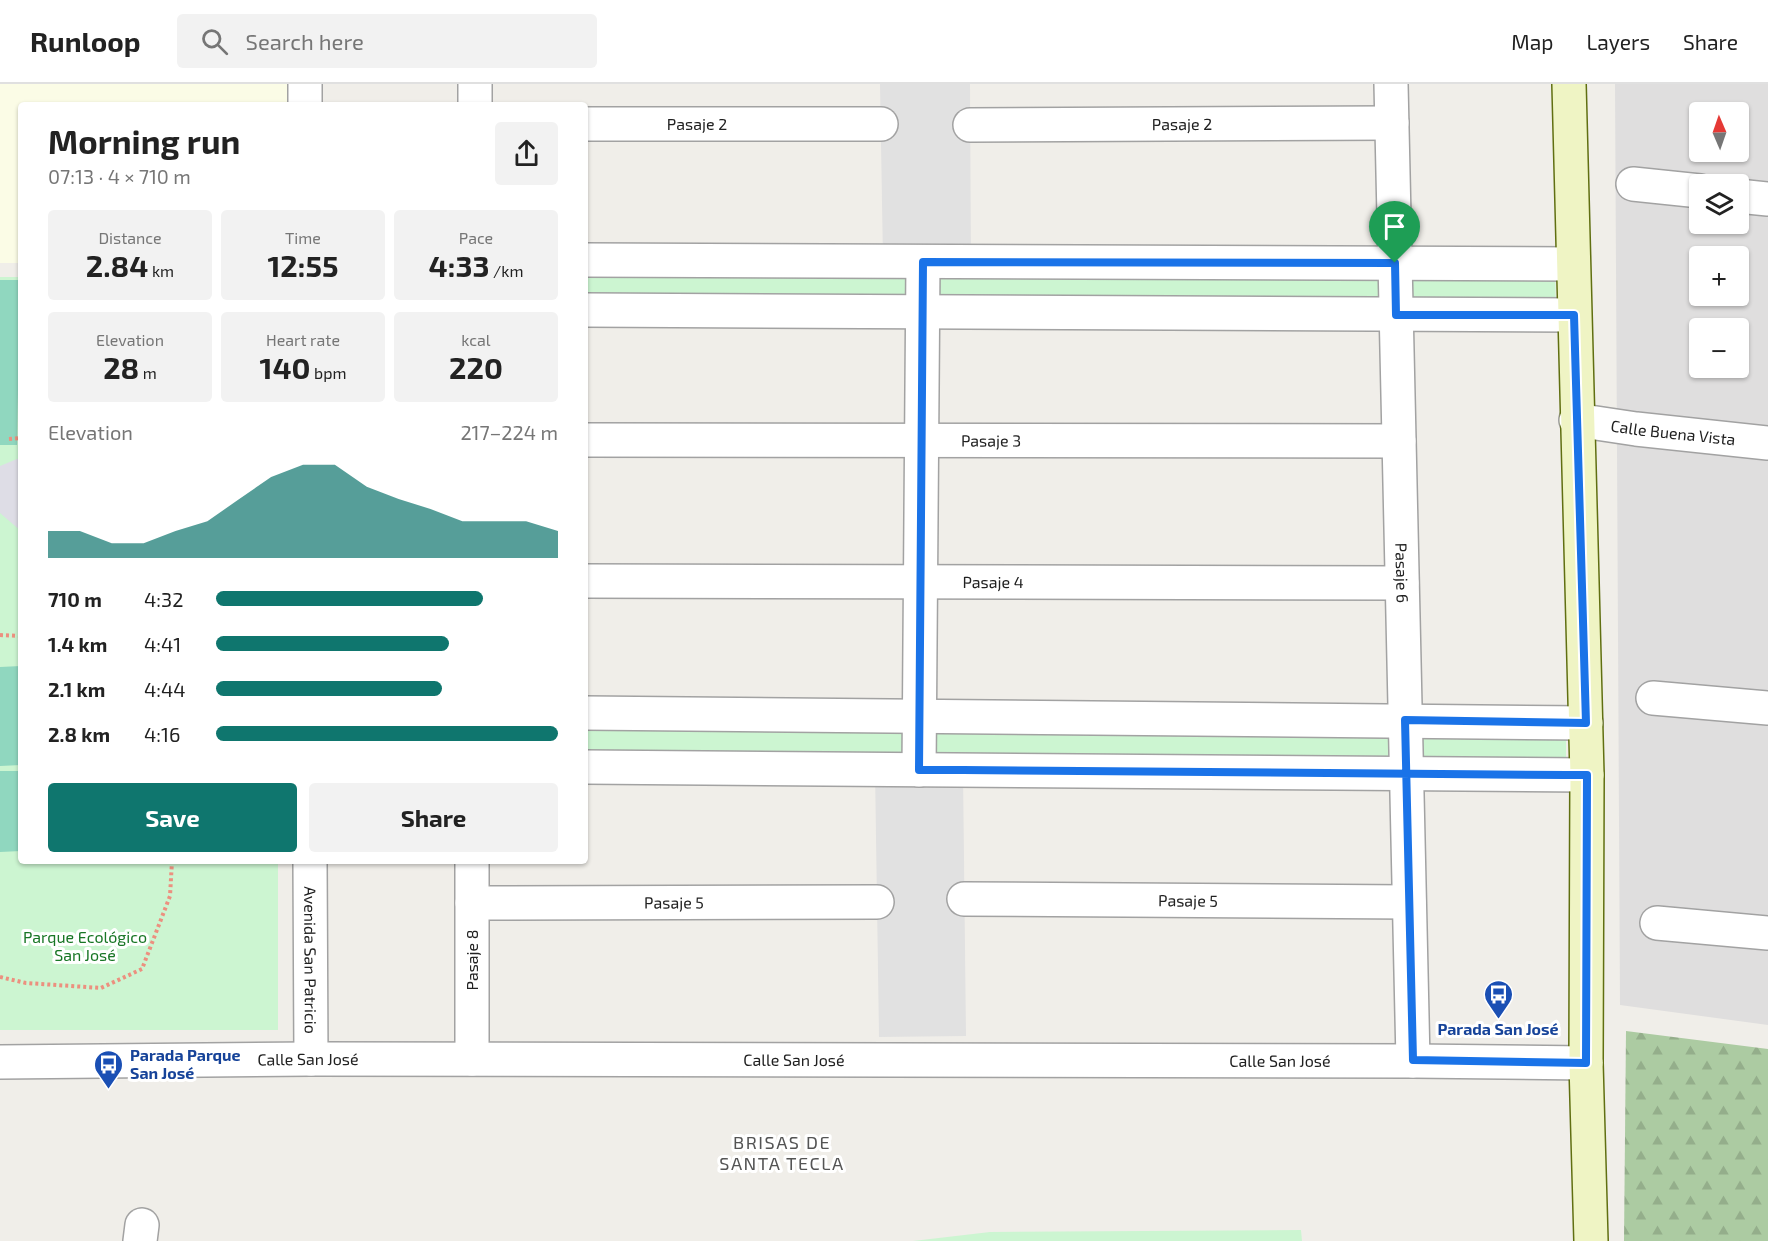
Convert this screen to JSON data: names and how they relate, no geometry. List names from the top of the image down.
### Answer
{
  "streets": {
    "street": [
      "Pasaje 2",
      "Calle Buena Vista",
      "Pasaje 3",
      "Pasaje 6",
      "Pasaje 4",
      "Pasaje 5",
      "Avenida San Patricio",
      "Pasaje 8",
      "Calle San José"
    ]
  },
  "crossings": [
    ["Pasaje 2", "Pasaje 6"],
    ["Pasaje 3", "Pasaje 6"],
    ["Pasaje 6", "Pasaje 4"],
    ["Pasaje 6", "Pasaje 5"],
    ["Pasaje 6", "Calle San José"],
    ["Pasaje 5", "Pasaje 8"],
    ["Avenida San Patricio", "Calle San José"],
    ["Pasaje 8", "Calle San José"]
  ],
  "districts": ["BRISAS DE SANTA TECLA"],
  "parks": ["Parque Ecológico San José"],
  "places": {
    "bus stop": ["Parada San José", "Parada Parque San José"]
  },
  "north": "top",
  "page": {
    "header": "Runloop",
    "search": "Search here",
    "nav": ["Map", "Layers", "Share"],
    "map_buttons": ["+", "−"],
    "heading": ["Morning run", "07:13 · 4 × 710 m"],
    "stats": [
      ["Distance", "2.84 km"],
      ["Time", "12:55"],
      ["Pace", "4:33 /km"],
      ["Elevation", "28 m"],
      ["Heart rate", "140 bpm"],
      ["kcal", "220"]
    ],
    "chart": ["Elevation", "217–224 m"],
    "list": [
      {
        "name": "710 m",
        "note": "4:32"
      },
      {
        "name": "1.4 km",
        "note": "4:41"
      },
      {
        "name": "2.1 km",
        "note": "4:44"
      },
      {
        "name": "2.8 km",
        "note": "4:16"
      }
    ],
    "buttons": ["Save", "Share"]
  }
}
